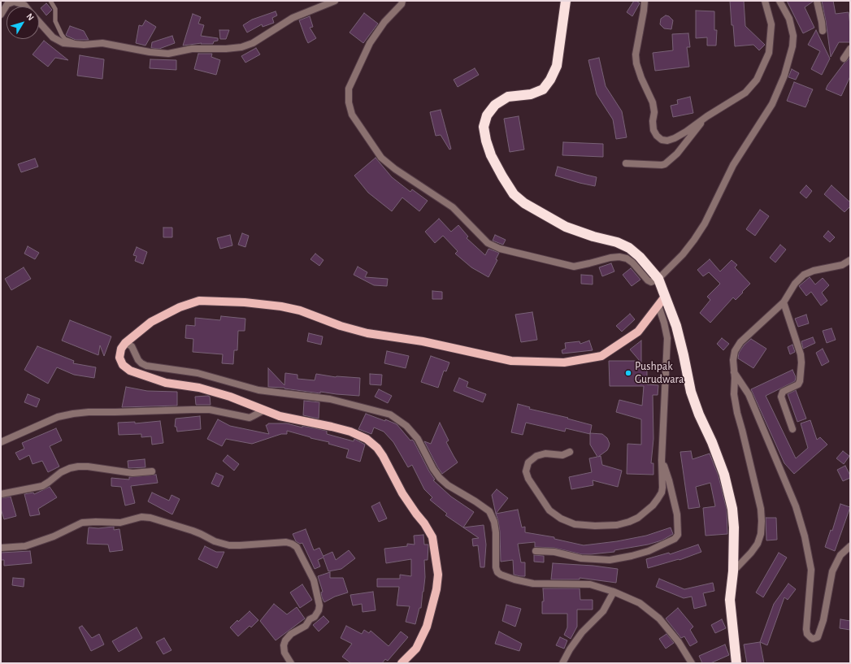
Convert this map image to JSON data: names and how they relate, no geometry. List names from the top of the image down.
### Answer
{
  "places": ["Pushpak Gurudwara"],
  "north": "top right"
}
